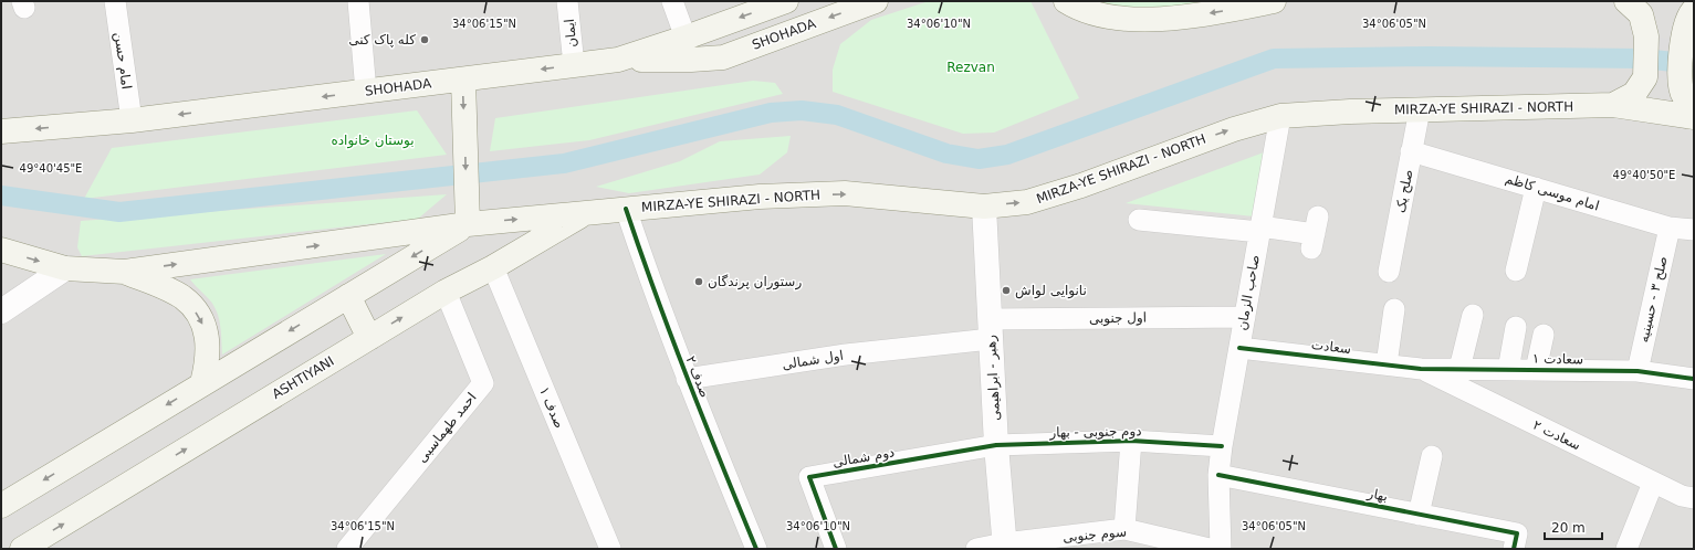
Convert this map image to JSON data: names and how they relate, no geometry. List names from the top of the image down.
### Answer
{
  "streets": {
    "main road": ["SHOHADA", "MIRZA-YE SHIRAZI - NORTH", "ASHTIYANI"],
    "street": [
      "ایمان",
      "امام حسن",
      "صلح یک",
      "امام موسی کاظم",
      "صاحب الزمان",
      "صلح ۳ - حسینیه",
      "اول جنوبی",
      "سعادت",
      "سعادت ۱",
      "اول شمالی",
      "صدف ۲",
      "رهبر - ابراهیمی",
      "صدف ۱",
      "احمد طهماسبی",
      "دوم جنوبی - بهار",
      "سعادت ۲",
      "دوم شمالی",
      "بهار",
      "سوم جنوبی"
    ]
  },
  "crossings": [
    ["ایمان", "SHOHADA"],
    ["SHOHADA", "امام حسن"],
    ["MIRZA-YE SHIRAZI - NORTH", "صلح یک"],
    ["MIRZA-YE SHIRAZI - NORTH", "صاحب الزمان"],
    ["MIRZA-YE SHIRAZI - NORTH", "صدف ۲"],
    ["MIRZA-YE SHIRAZI - NORTH", "ASHTIYANI"],
    ["MIRZA-YE SHIRAZI - NORTH", "رهبر - ابراهیمی"],
    ["صلح یک", "امام موسی کاظم"],
    ["امام موسی کاظم", "صلح ۳ - حسینیه"],
    ["صاحب الزمان", "اول جنوبی"],
    ["صاحب الزمان", "سعادت"],
    ["صاحب الزمان", "دوم جنوبی - بهار"],
    ["صاحب الزمان", "بهار"],
    ["صلح ۳ - حسینیه", "سعادت ۱"],
    ["اول جنوبی", "اول شمالی"],
    ["اول جنوبی", "رهبر - ابراهیمی"],
    ["سعادت", "سعادت ۱"],
    ["سعادت", "سعادت ۲"],
    ["سعادت ۱", "سعادت ۲"],
    ["اول شمالی", "صدف ۲"],
    ["اول شمالی", "رهبر - ابراهیمی"],
    ["ASHTIYANI", "صدف ۱"],
    ["ASHTIYANI", "احمد طهماسبی"],
    ["رهبر - ابراهیمی", "دوم جنوبی - بهار"],
    ["رهبر - ابراهیمی", "دوم شمالی"],
    ["رهبر - ابراهیمی", "سوم جنوبی"],
    ["دوم جنوبی - بهار", "دوم شمالی"]
  ],
  "parks": ["Rezvan", "بوستان خانواده"],
  "places": ["کله پاک کنی", "رستوران پرندگان", "نانوایی لواش"],
  "scale_bar": "20 m",
  "coordinates": [
    "34°06'15\"N",
    "34°06'10\"N",
    "34°06'05\"N",
    "49°40'45\"E",
    "49°40'50\"E"
  ]
}
